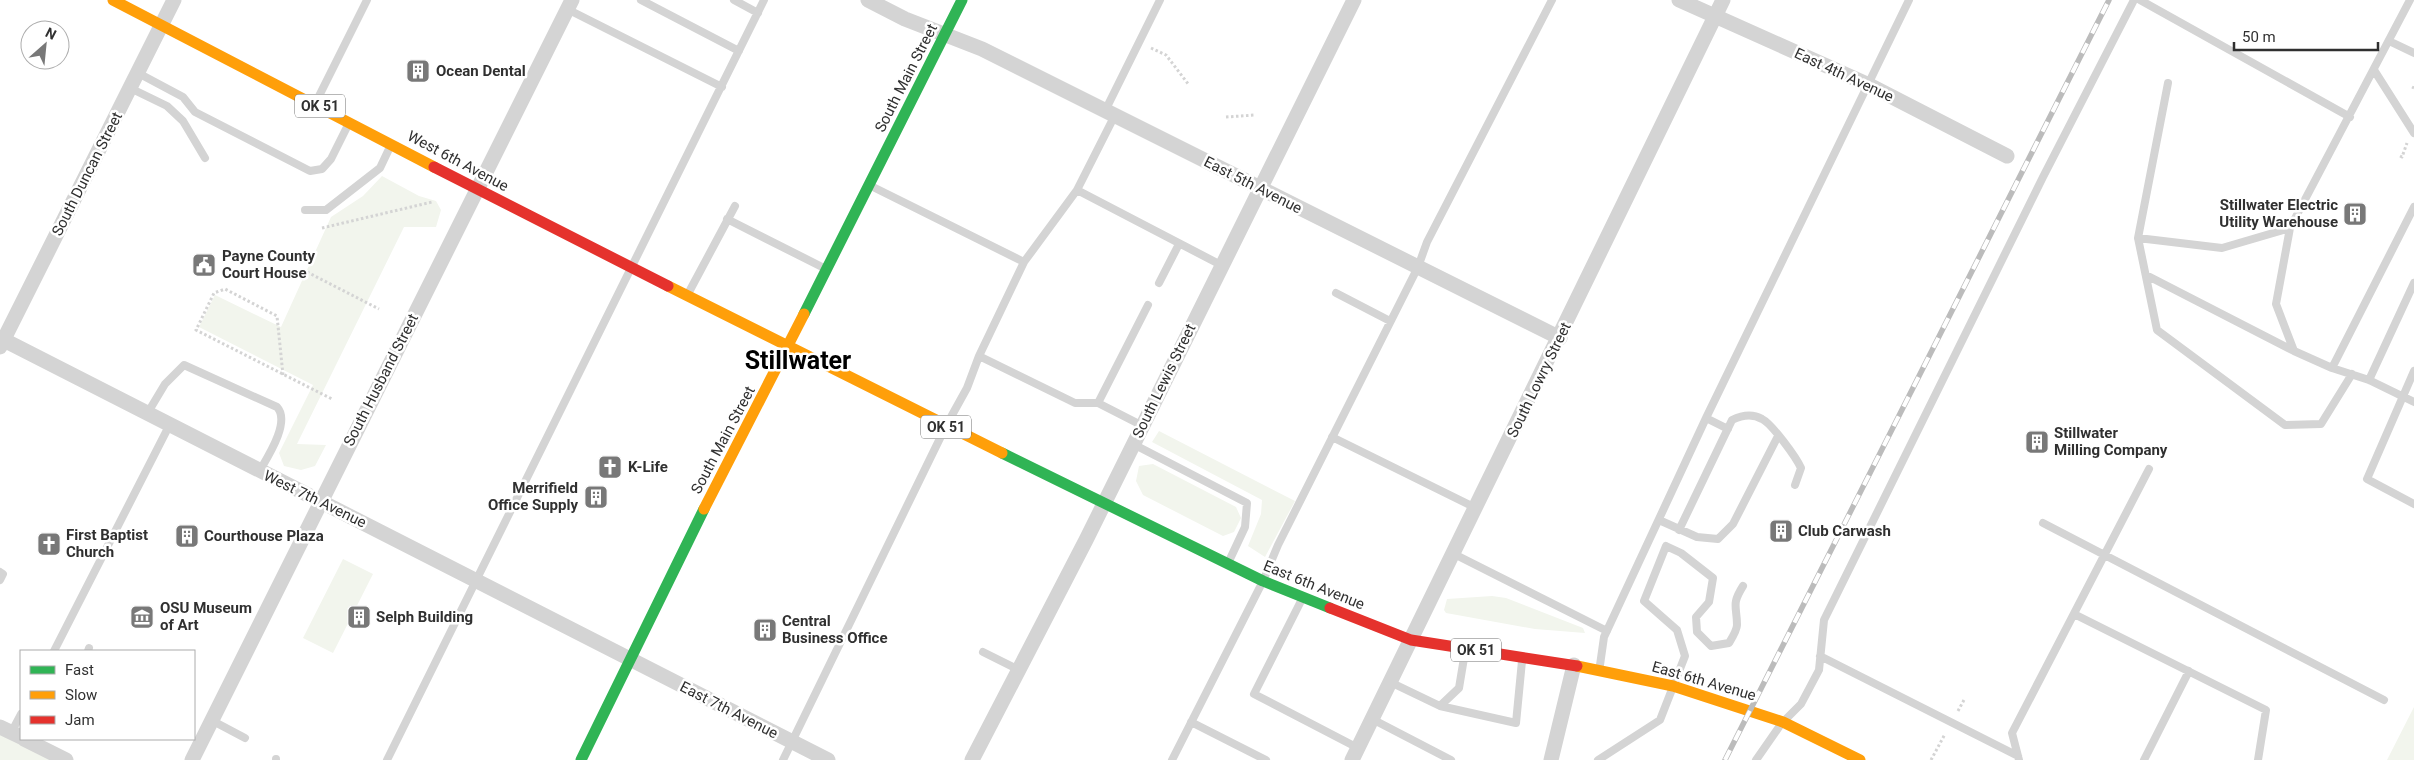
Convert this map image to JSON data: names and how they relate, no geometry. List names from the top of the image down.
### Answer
{
  "streets": {
    "main road": [
      "South Main Street",
      "OK 51",
      "West 6th Avenue",
      "East 6th Avenue"
    ],
    "street": [
      "East 4th Avenue",
      "South Duncan Street",
      "East 5th Avenue",
      "South Husband Street",
      "South Lowry Street",
      "South Lewis Street",
      "West 7th Avenue",
      "East 7th Avenue"
    ]
  },
  "crossings": [
    ["East 4th Avenue", "South Lowry Street"],
    ["South Main Street", "West 6th Avenue"],
    ["South Main Street", "East 5th Avenue"],
    ["South Main Street", "West 7th Avenue"],
    ["South Main Street", "East 6th Avenue"],
    ["South Main Street", "East 7th Avenue"],
    ["West 6th Avenue", "South Duncan Street"],
    ["West 6th Avenue", "South Husband Street"],
    ["West 6th Avenue", "East 6th Avenue"],
    ["South Duncan Street", "West 7th Avenue"],
    ["East 5th Avenue", "South Lowry Street"],
    ["East 5th Avenue", "South Lewis Street"],
    ["South Husband Street", "West 7th Avenue"],
    ["South Lowry Street", "East 6th Avenue"],
    ["South Lewis Street", "East 6th Avenue"],
    ["West 7th Avenue", "East 7th Avenue"]
  ],
  "districts": ["Stillwater"],
  "places": {
    "building": [
      "Ocean Dental",
      "Stillwater Electric Utility Warehouse",
      "Stillwater Milling Company",
      "Merrifield Office Supply",
      "Club Carwash",
      "Courthouse Plaza",
      "Selph Building",
      "Central Business Office"
    ],
    "public building": ["Payne County Court House"],
    "church": ["K-Life", "First Baptist Church"],
    "museum": ["OSU Museum of Art"]
  },
  "legend": ["Fast", "Slow", "Jam"],
  "scale_bar": "50 m",
  "north": "top right"
}
